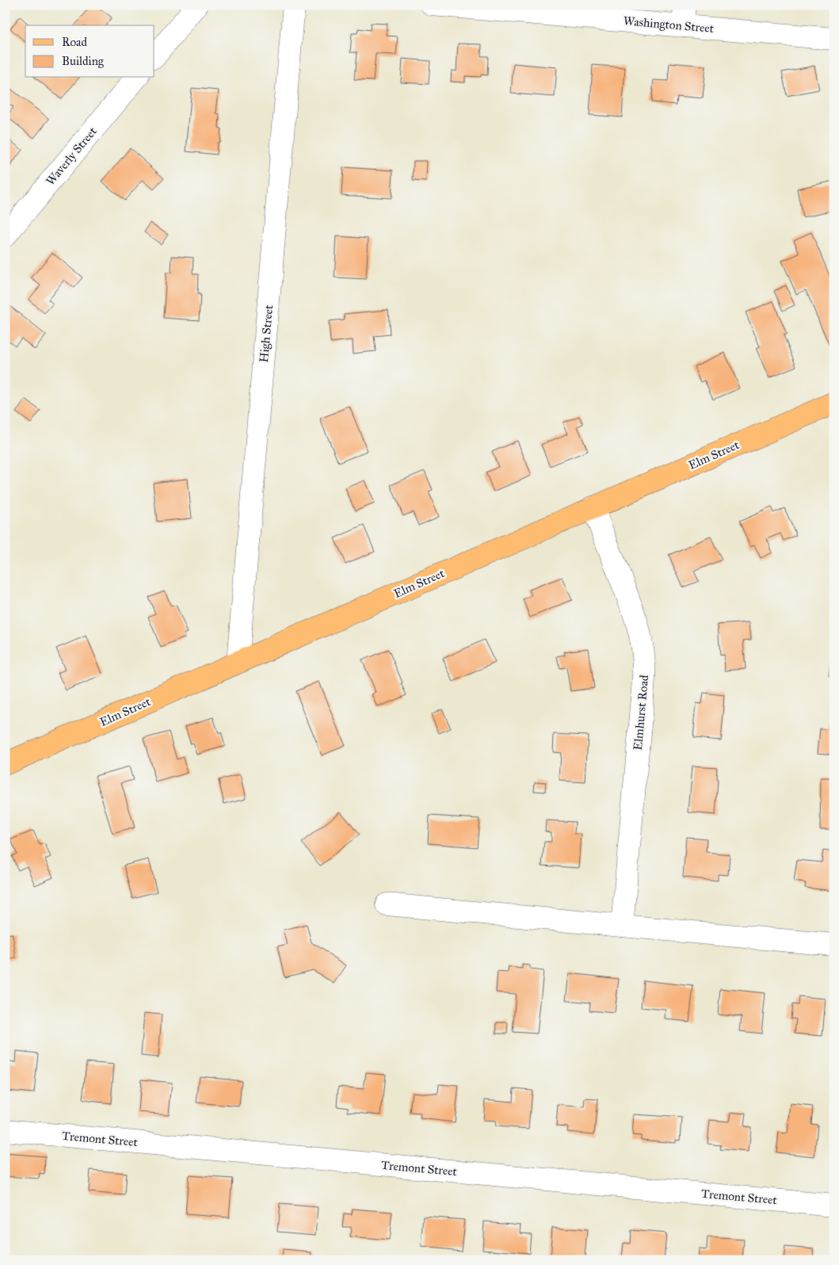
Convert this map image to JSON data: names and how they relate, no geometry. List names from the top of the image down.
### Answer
{
  "streets": {
    "main road": ["Elm Street"],
    "street": [
      "Washington Street",
      "Waverly Street",
      "High Street",
      "Elmhurst Road",
      "Tremont Street"
    ]
  },
  "crossings": [
    ["High Street", "Elm Street"],
    ["Elm Street", "Elmhurst Road"]
  ],
  "legend": ["Road", "Building"]
}
